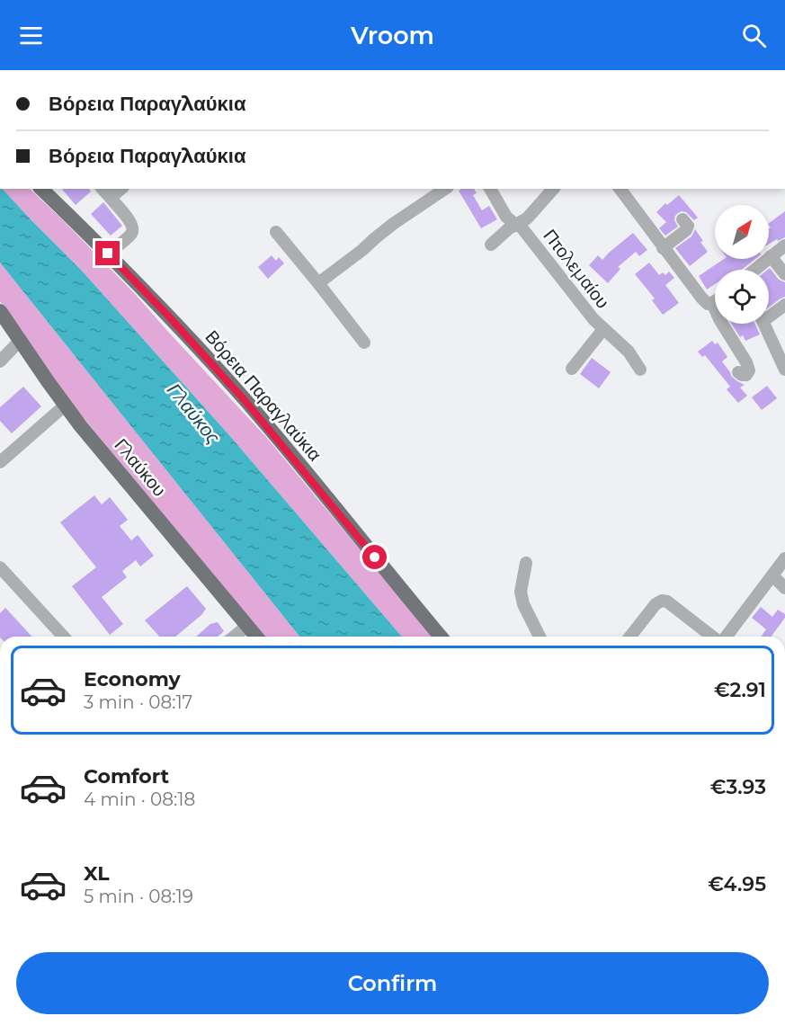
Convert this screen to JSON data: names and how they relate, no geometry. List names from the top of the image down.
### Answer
{
  "streets": {
    "main road": ["Βόρεια Παραγλαύκια", "Γλαύκου"],
    "street": ["Πτολεμαίου"]
  },
  "water": ["Γλαύκος"],
  "north": "top right",
  "page": {
    "header": "Vroom",
    "banner": ["Βόρεια Παραγλαύκια", "Βόρεια Παραγλαύκια"],
    "list": [
      {
        "name": "Economy",
        "note": "3 min · 08:17",
        "value": "€2.91"
      },
      {
        "name": "Comfort",
        "note": "4 min · 08:18",
        "value": "€3.93"
      },
      {
        "name": "XL",
        "note": "5 min · 08:19",
        "value": "€4.95"
      }
    ],
    "buttons": "Confirm"
  }
}
